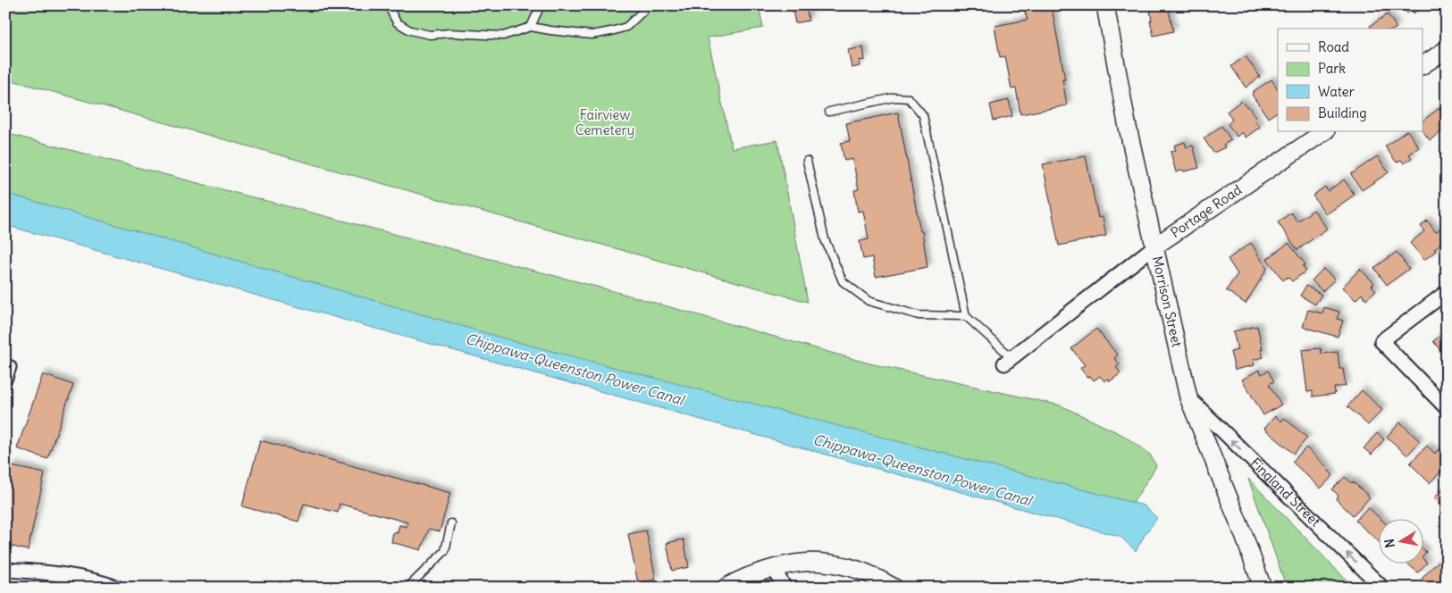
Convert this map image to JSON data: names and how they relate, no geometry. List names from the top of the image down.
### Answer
{
  "streets": {
    "street": ["Portage Road", "Morrison Street", "Fingland Street"]
  },
  "crossings": [
    ["Portage Road", "Morrison Street"],
    ["Morrison Street", "Fingland Street"]
  ],
  "one_way": ["Fingland Street"],
  "water": ["Chippawa-Queenston Power Canal"],
  "parks": ["Fairview Cemetery"],
  "legend": [
    "Road",
    "Park",
    "Water",
    "Building"
  ],
  "north": "left"
}
